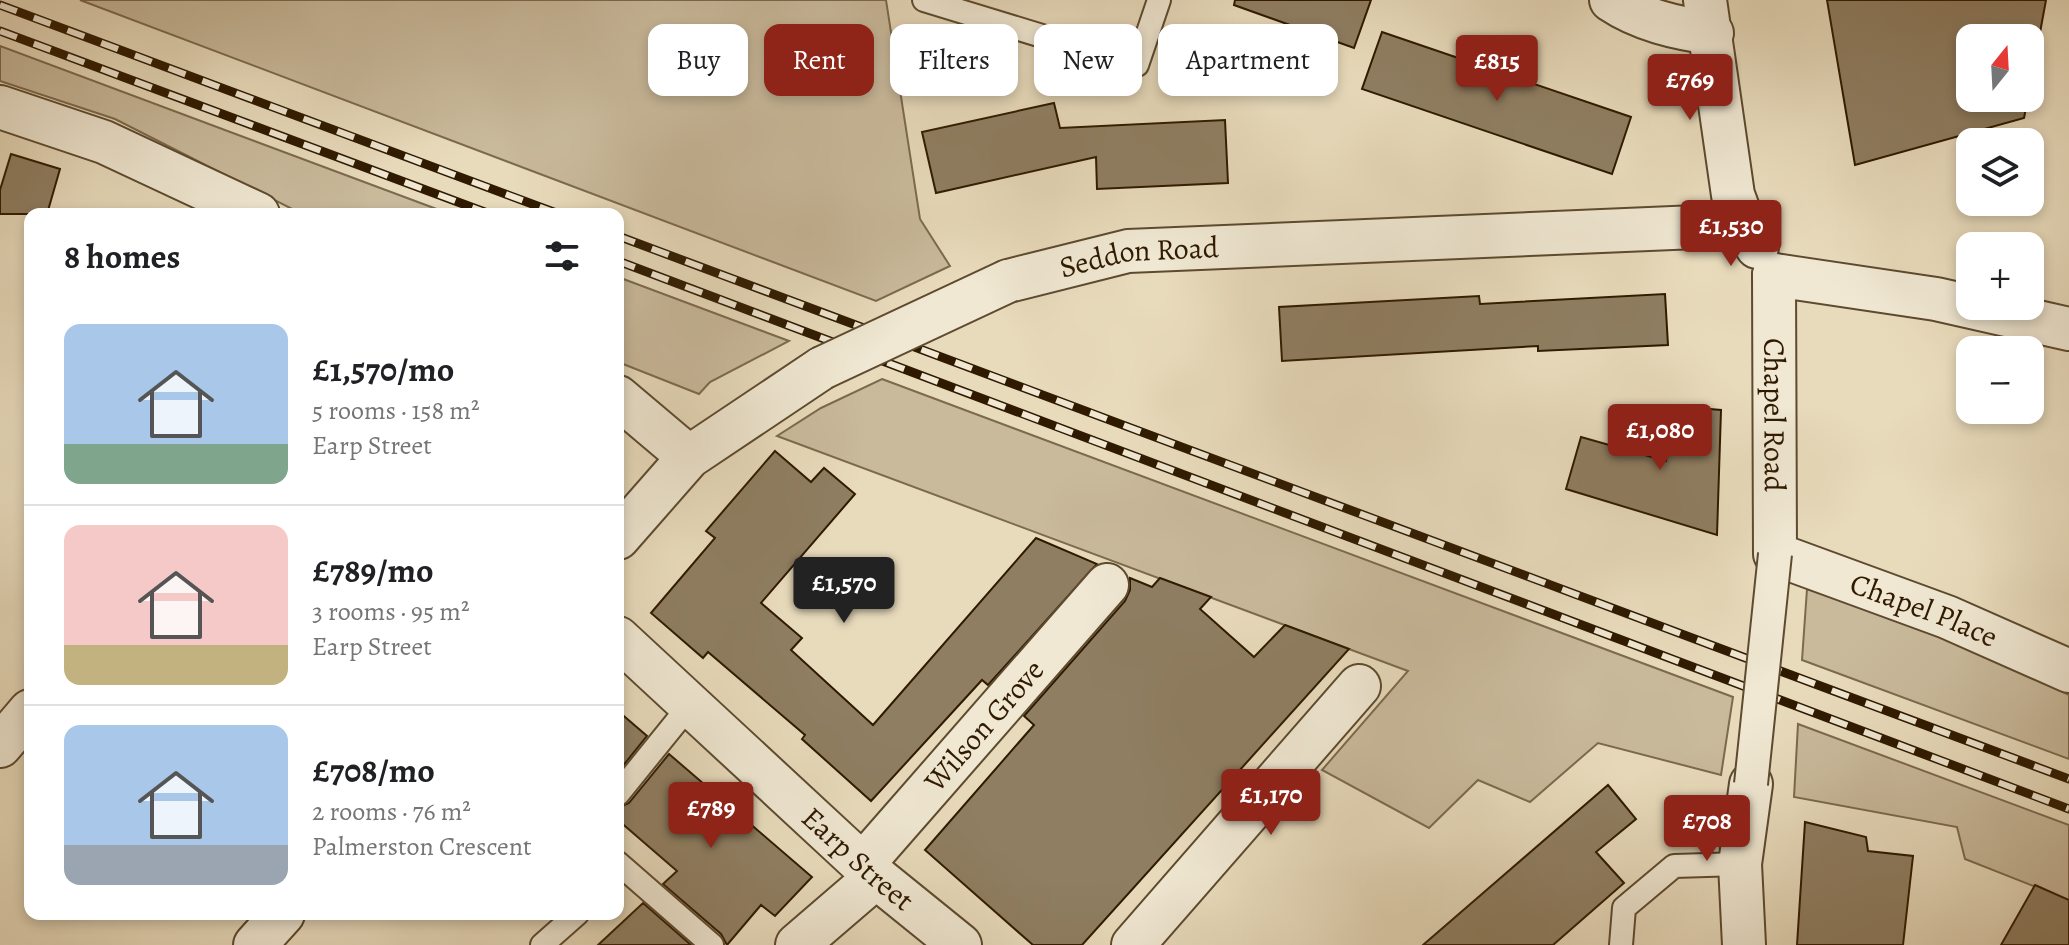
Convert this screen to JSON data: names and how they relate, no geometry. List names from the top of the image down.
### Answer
{
  "streets": {
    "street": [
      "Seddon Road",
      "Chapel Road",
      "Chapel Place",
      "Wilson Grove",
      "Earp Street"
    ]
  },
  "crossings": [
    ["Chapel Road", "Chapel Place"],
    ["Wilson Grove", "Earp Street"]
  ],
  "north": "top",
  "page": {
    "map_buttons": ["+", "−"],
    "chip": [
      "Buy",
      "Rent",
      "Filters",
      "New",
      "Apartment"
    ],
    "price": [
      "£815",
      "£769",
      "£1,530",
      "£1,080",
      "£1,570",
      "£1,170",
      "£789",
      "£708"
    ],
    "heading": "8 homes",
    "list": [
      {
        "name": "£1,570/mo",
        "note": "5 rooms · 158 m² · Earp Street"
      },
      {
        "name": "£789/mo",
        "note": "3 rooms · 95 m² · Earp Street"
      },
      {
        "name": "£708/mo",
        "note": "2 rooms · 76 m² · Palmerston Crescent"
      }
    ]
  }
}
